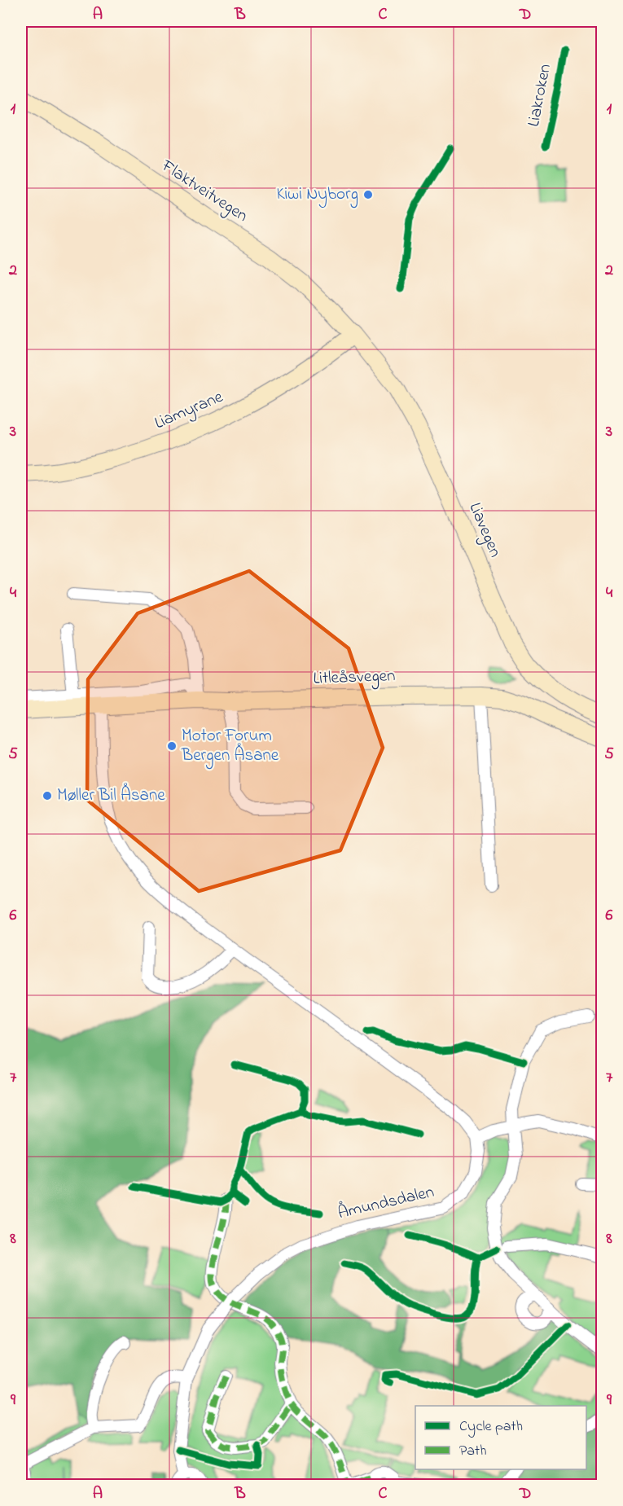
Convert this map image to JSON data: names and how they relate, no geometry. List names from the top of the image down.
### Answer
{
  "streets": {
    "main road": [
      "Flaktveitvegen",
      "Liamyrane",
      "Liavegen",
      "Litleåsvegen"
    ],
    "street": ["Åmundsdalen"],
    "cycle path": ["Liakroken"]
  },
  "crossings": [
    ["Flaktveitvegen", "Liamyrane"],
    ["Flaktveitvegen", "Liavegen"],
    ["Liamyrane", "Liavegen"]
  ],
  "places": ["Kiwi Nyborg", "Motor Forum Bergen Åsane", "Møller Bil Åsane"],
  "legend": ["Cycle path", "Path"],
  "grid": {
    "columns": [
      "A",
      "B",
      "C",
      "D"
    ],
    "rows": [
      "1",
      "2",
      "3",
      "4",
      "5",
      "6",
      "7",
      "8",
      "9"
    ]
  }
}
